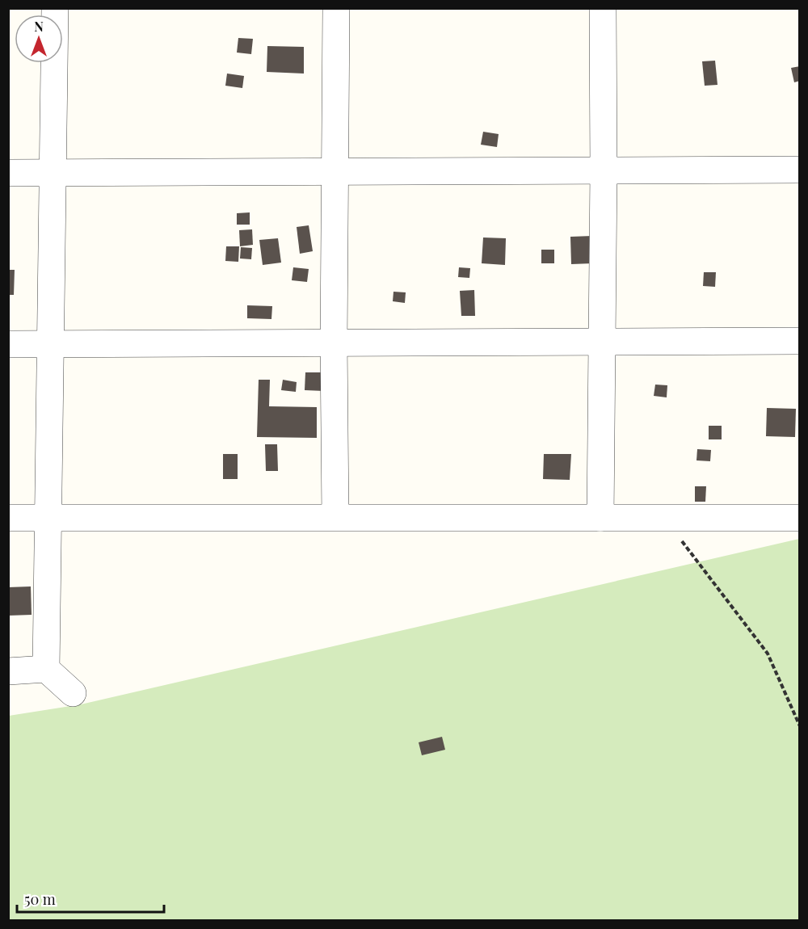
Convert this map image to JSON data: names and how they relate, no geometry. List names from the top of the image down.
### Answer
{
  "scale_bar": "50 m",
  "north": "top"
}
